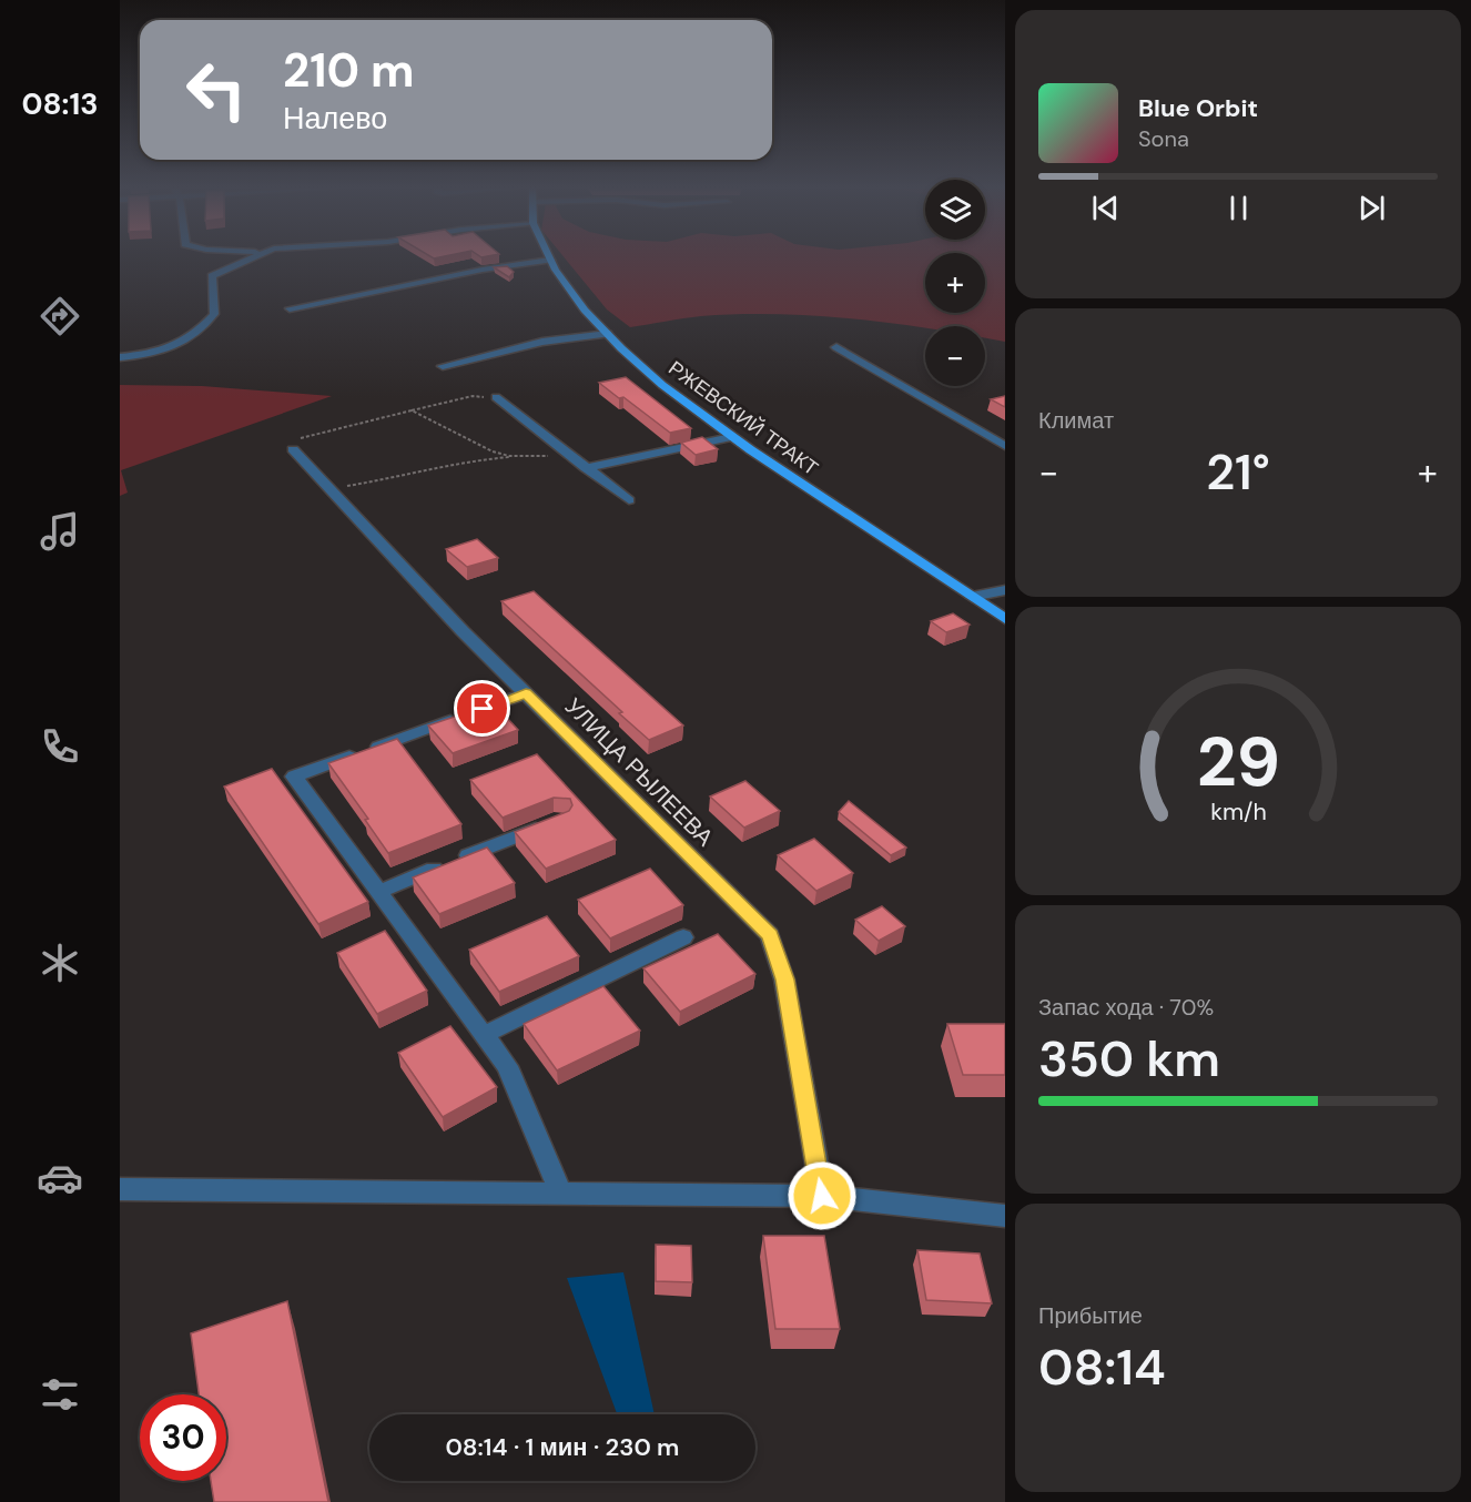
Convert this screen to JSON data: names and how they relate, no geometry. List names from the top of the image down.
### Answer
{
  "streets": {
    "main road": ["РЖЕВСКИЙ ТРАКТ"],
    "street": ["УЛИЦА РЫЛЕЕВА"]
  },
  "page": {
    "tabs": "08:13",
    "turn": ["210 m", "Налево"],
    "song": ["Blue Orbit", "Sona"],
    "map_buttons": ["+", "−"],
    "tile": [
      "Климат",
      ["Запас хода · 70%", "350 km"],
      ["Прибытие", "08:14"]
    ],
    "heat": ["−", "21°", "+"],
    "limit": "30",
    "trip": "08:14 · 1 мин · 230 m",
    "gauge": ["29", "km/h"]
  }
}
